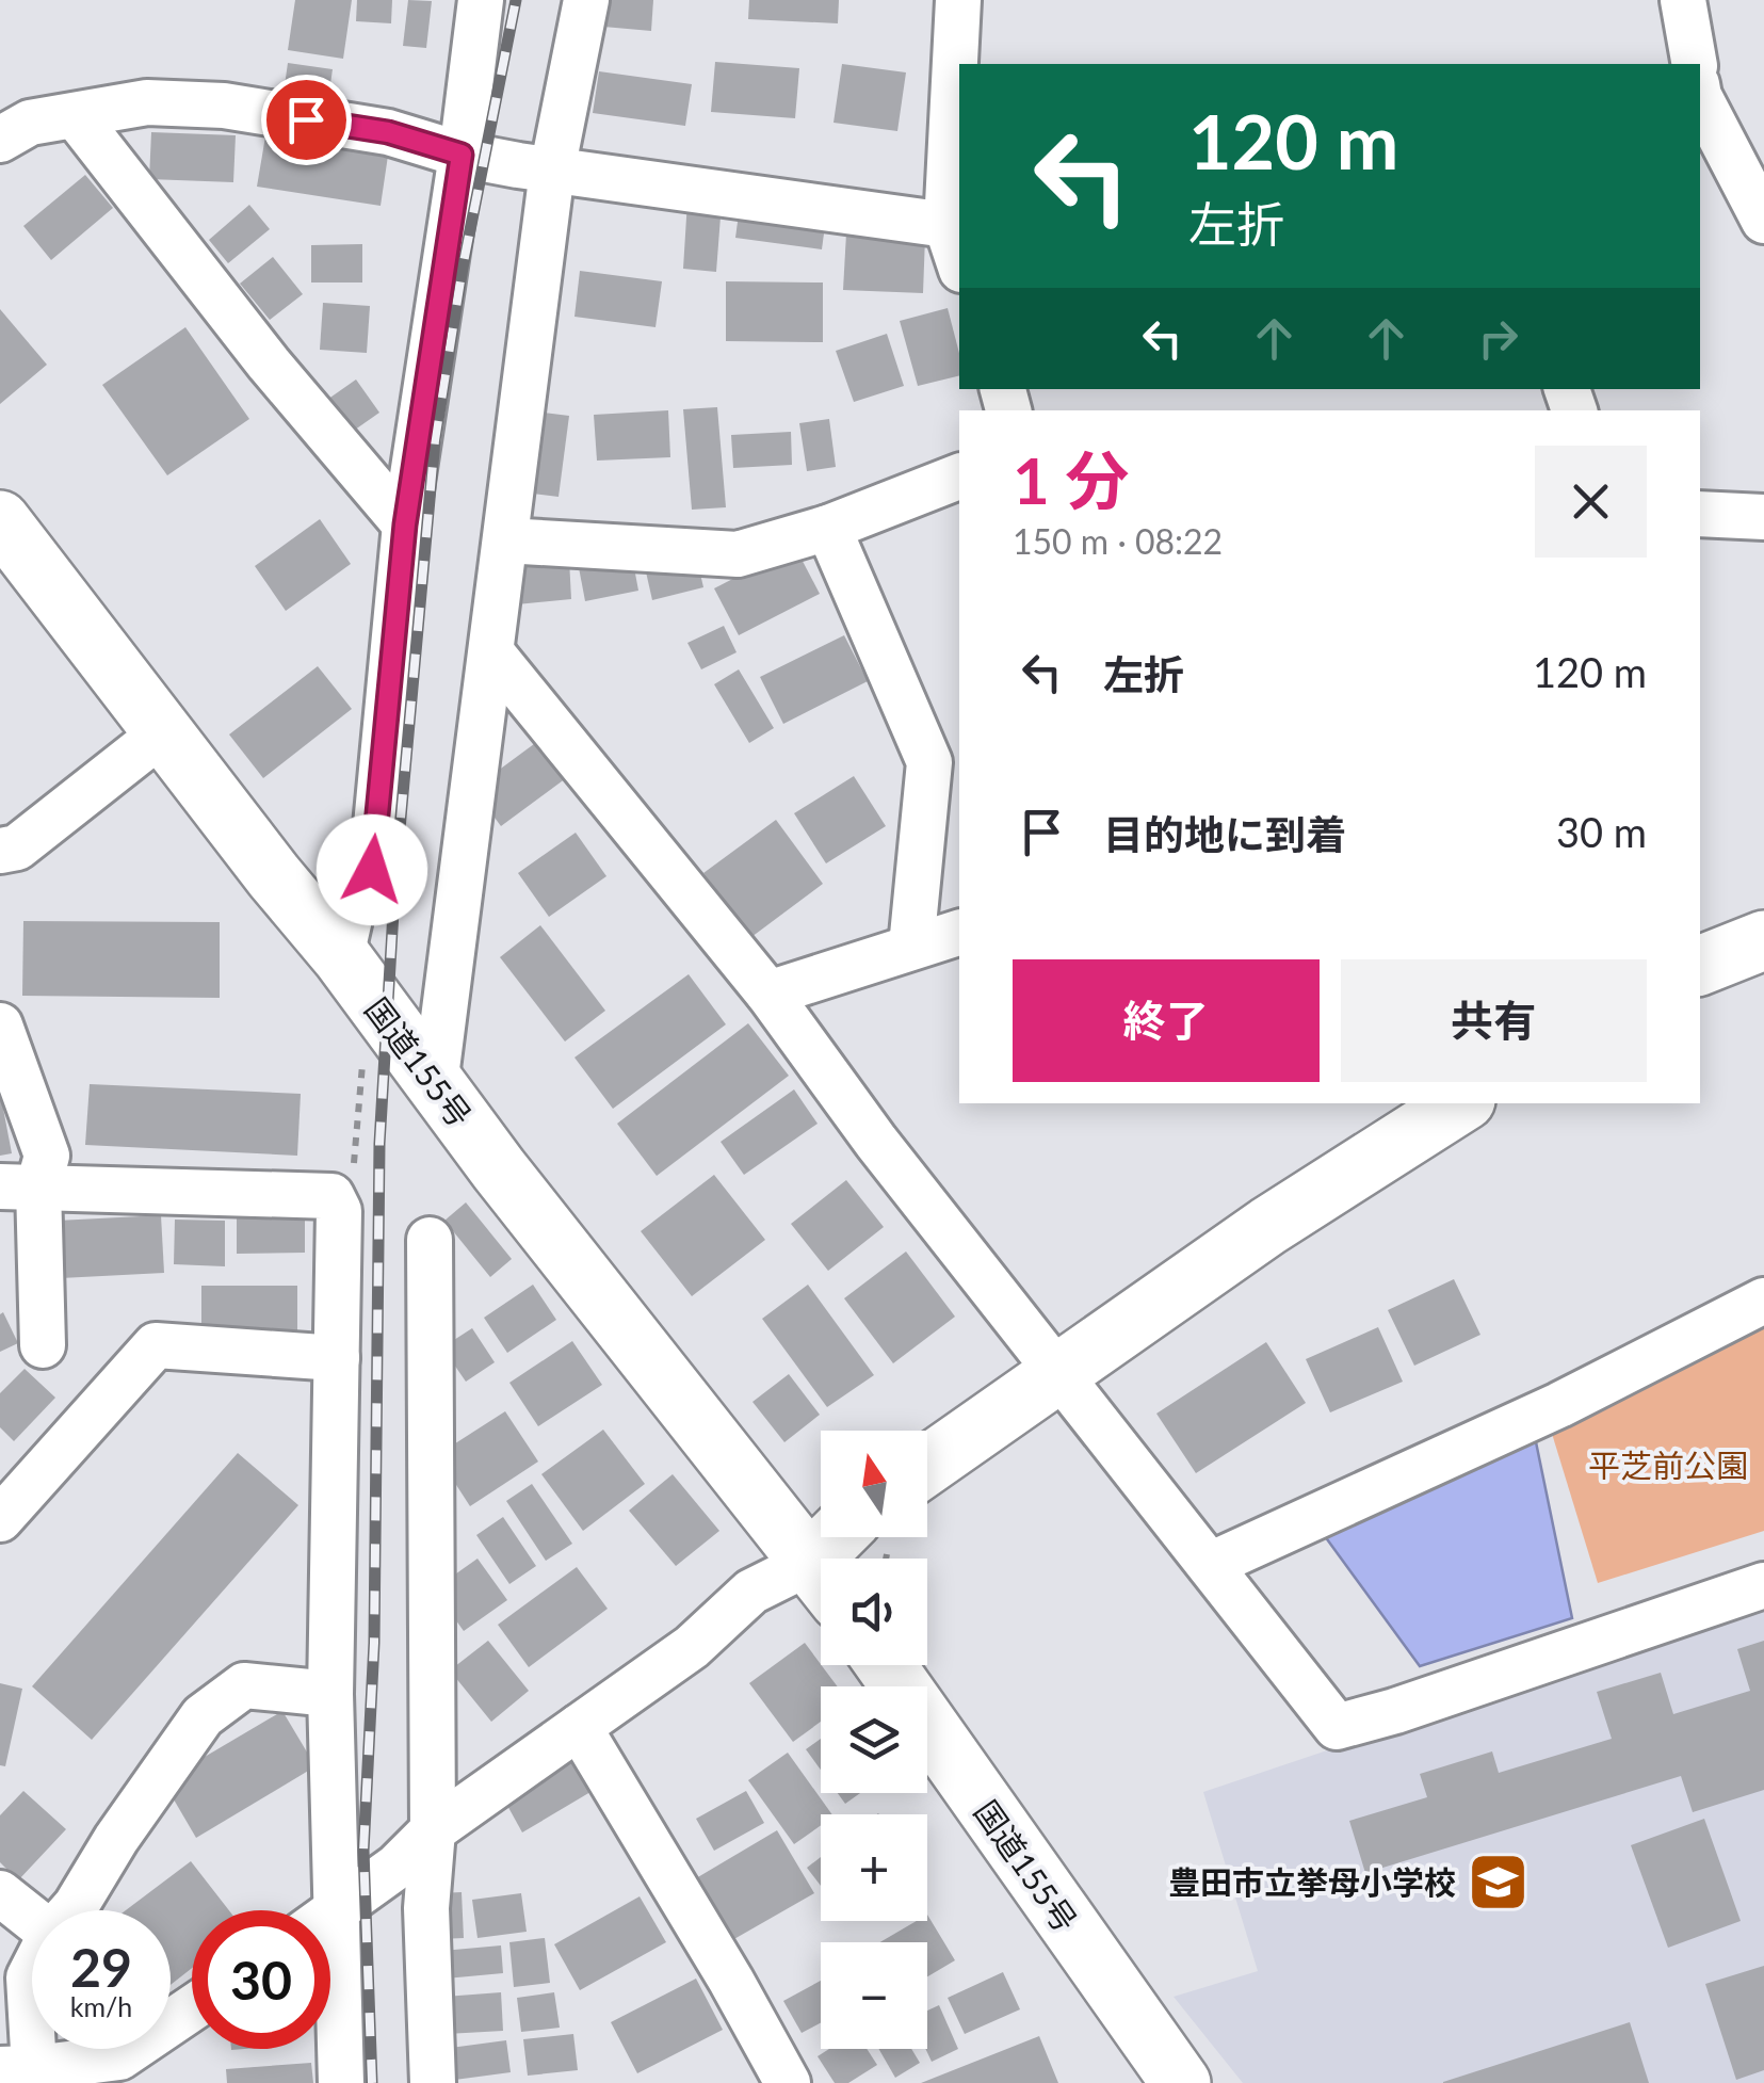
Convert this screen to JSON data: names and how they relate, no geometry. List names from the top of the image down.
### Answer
{
  "streets": {
    "main road": ["国道155号"]
  },
  "parks": ["平芝前公園"],
  "places": {
    "school or university": ["豊田市立挙母小学校"]
  },
  "north": "top",
  "page": {
    "turn": ["120 m", "左折"],
    "heading": ["1 分", "150 m · 08:22"],
    "list": [
      {
        "name": "左折",
        "value": "120 m"
      },
      {
        "name": "目的地に到着",
        "value": "30 m"
      }
    ],
    "buttons": ["終了", "共有"],
    "map_buttons": ["+", "−"],
    "speed": "29 km/h",
    "limit": "30"
  }
}
